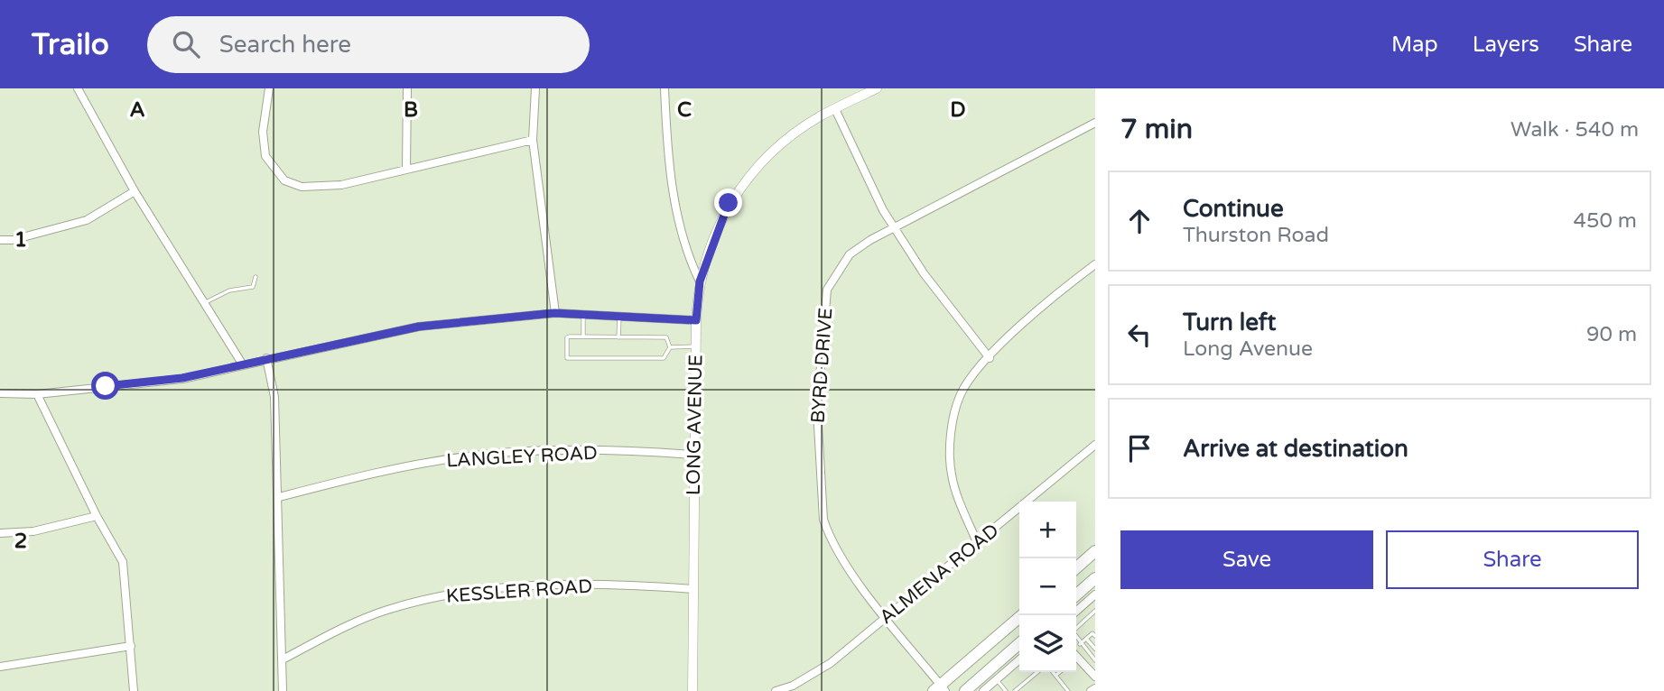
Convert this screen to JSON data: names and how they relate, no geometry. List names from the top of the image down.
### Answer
{
  "streets": {
    "street": [
      "BYRD DRIVE",
      "LONG AVENUE",
      "LANGLEY ROAD",
      "ALMENA ROAD",
      "KESSLER ROAD"
    ]
  },
  "crossings": [
    ["BYRD DRIVE", "ALMENA ROAD"],
    ["LONG AVENUE", "LANGLEY ROAD"],
    ["LONG AVENUE", "KESSLER ROAD"]
  ],
  "page": {
    "header": "Trailo",
    "search": "Search here",
    "nav": ["Map", "Layers", "Share"],
    "heading": ["7 min", "Walk · 540 m"],
    "list": [
      ["Continue", "Thurston Road", "450 m"],
      ["Turn left", "Long Avenue", "90 m"],
      "Arrive at destination"
    ],
    "map_buttons": ["+", "−"],
    "buttons": ["Save", "Share"]
  },
  "grid": {
    "columns": [
      "A",
      "B",
      "C",
      "D"
    ],
    "rows": ["1", "2"]
  }
}
